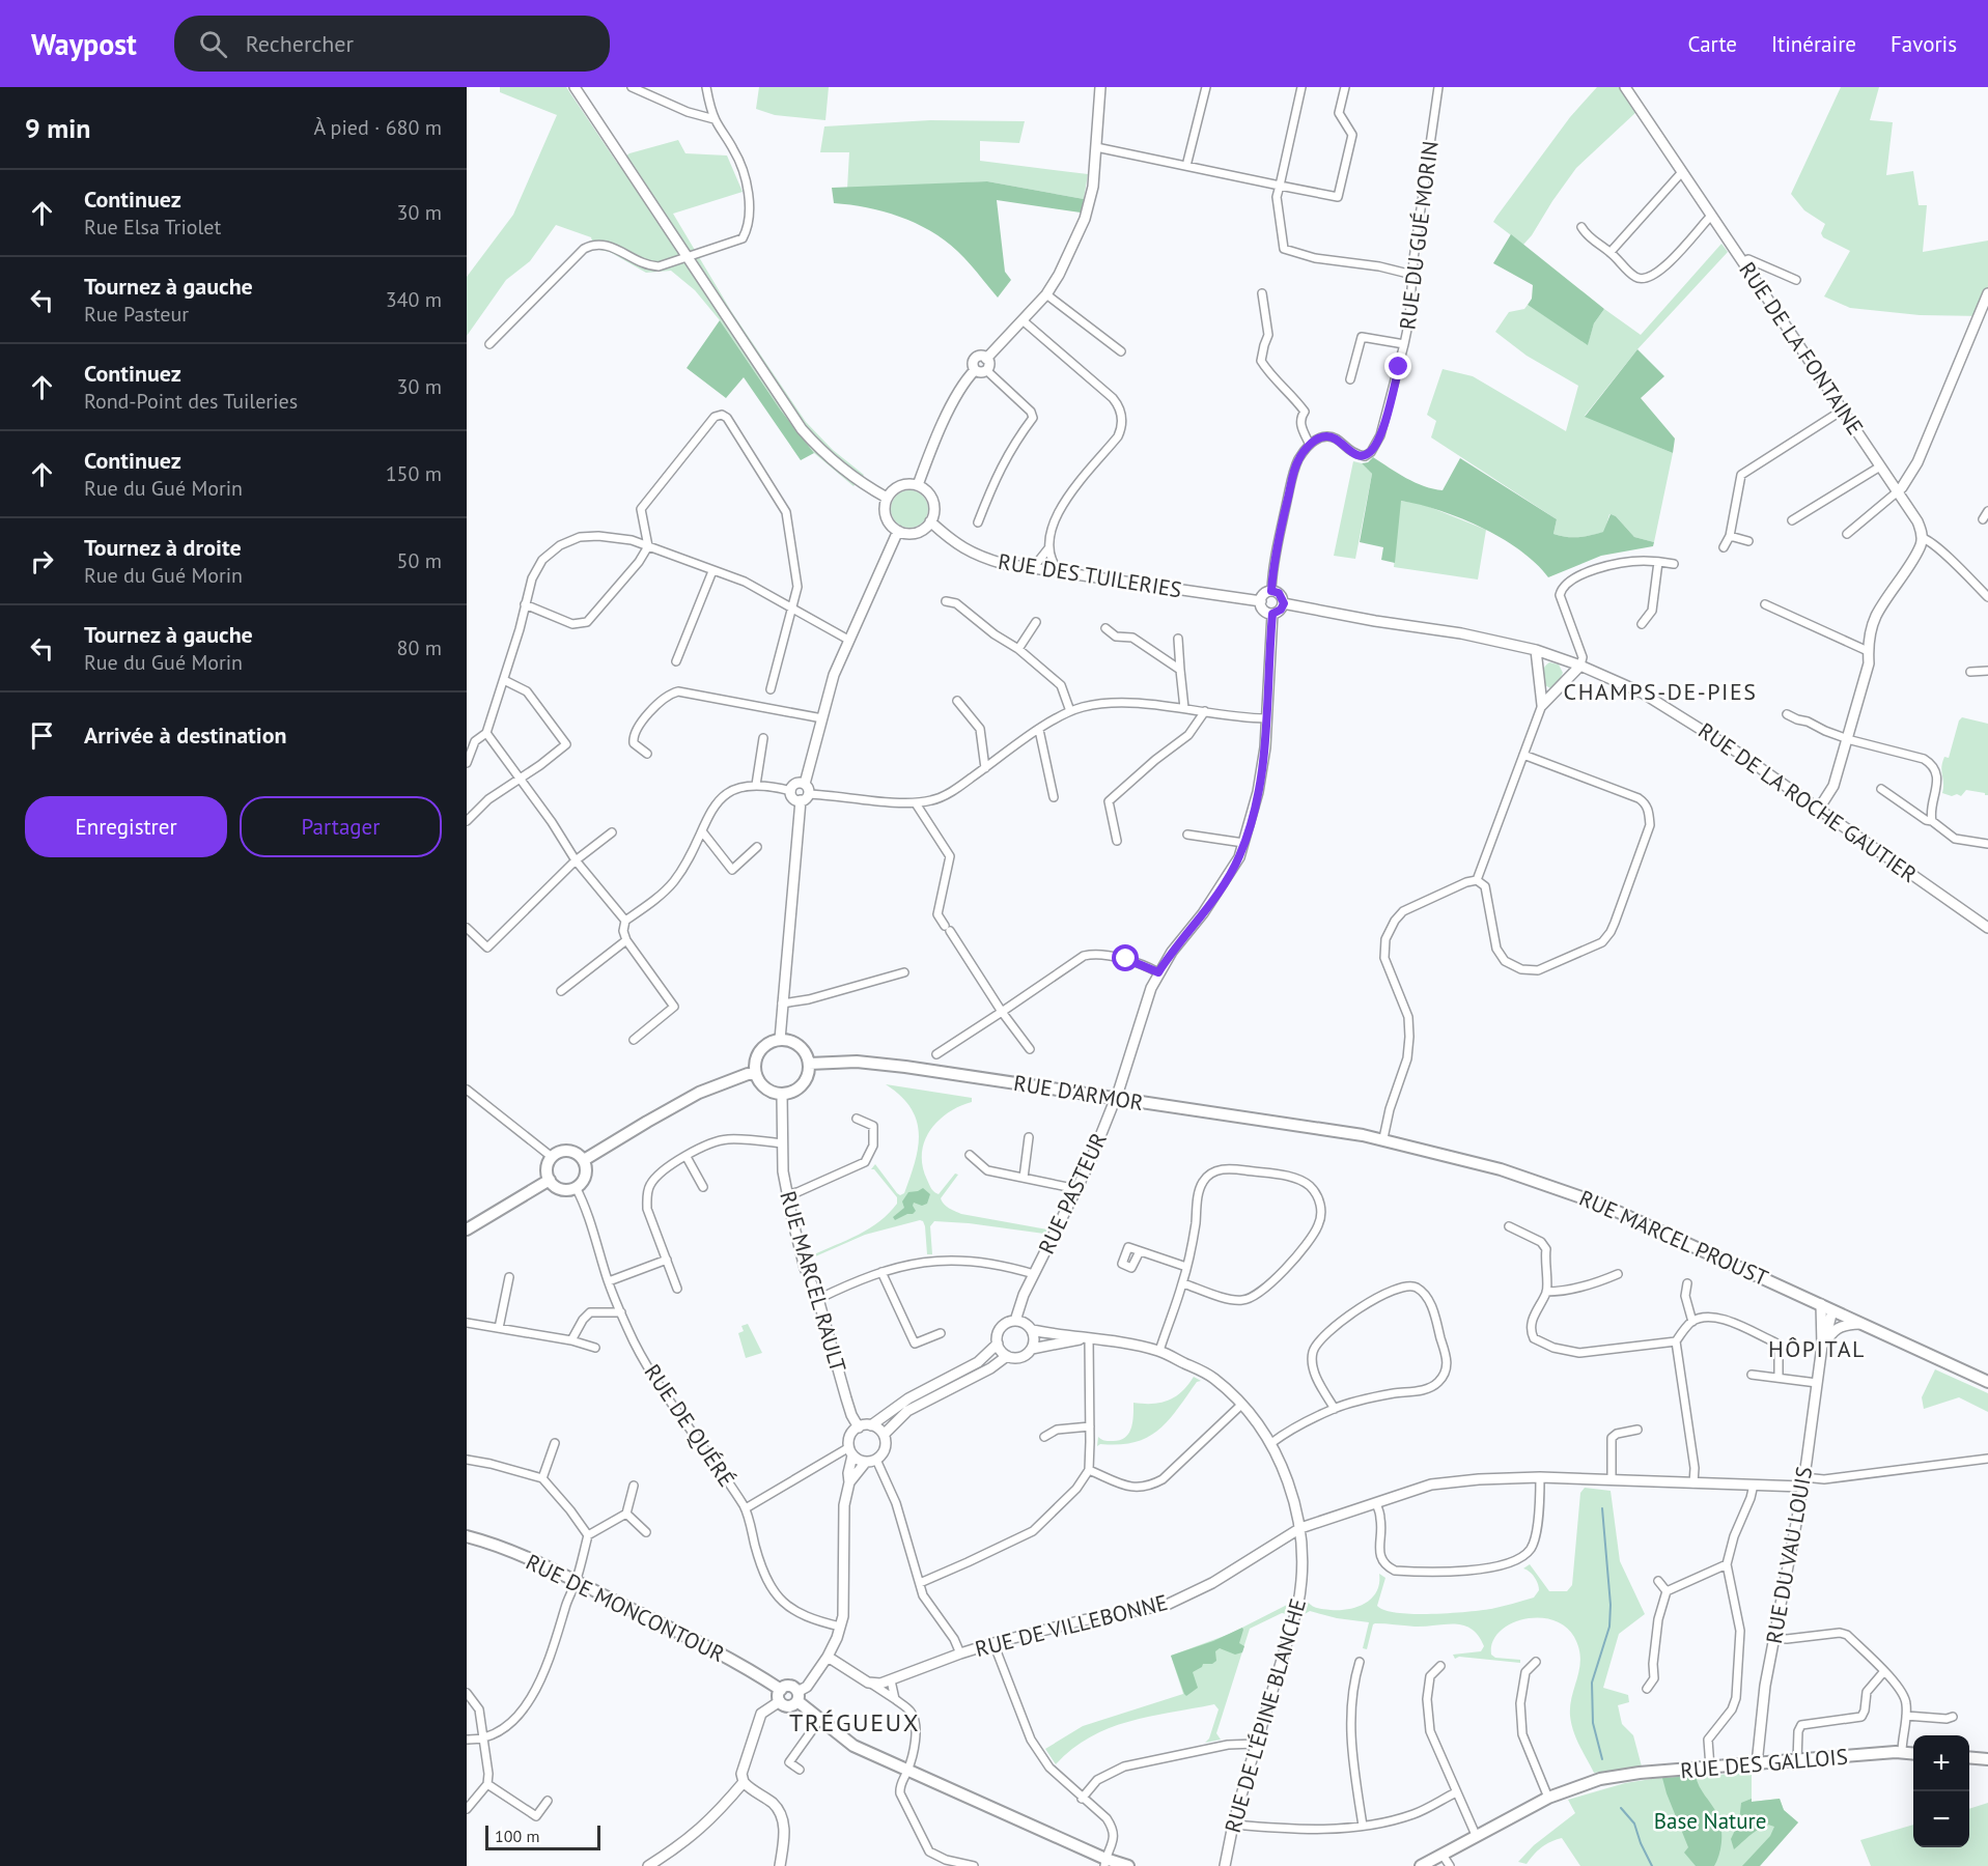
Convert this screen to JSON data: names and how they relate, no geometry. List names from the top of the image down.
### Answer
{
  "streets": {
    "main road": [
      "RUE D'ARMOR",
      "RUE MARCEL PROUST",
      "RUE DE MONCONTOUR",
      "RUE DES GALLOIS"
    ],
    "street": [
      "RUE DU GUÉ MORIN",
      "RUE DE LA FONTAINE",
      "RUE DES TUILERIES",
      "RUE DE LA ROCHE GAUTIER",
      "RUE PASTEUR",
      "RUE MARCEL RAULT",
      "RUE DE QUÉRÉ",
      "RUE DU VAU LOUIS",
      "RUE DE VILLEBONNE",
      "RUE DE L'ÉPINE BLANCHE"
    ]
  },
  "crossings": [
    ["RUE DES TUILERIES", "RUE DE LA ROCHE GAUTIER"],
    ["RUE DES TUILERIES", "RUE PASTEUR"],
    ["RUE DE LA ROCHE GAUTIER", "RUE PASTEUR"],
    ["RUE D'ARMOR", "RUE PASTEUR"],
    ["RUE D'ARMOR", "RUE MARCEL PROUST"],
    ["RUE D'ARMOR", "RUE MARCEL RAULT"],
    ["RUE PASTEUR", "RUE DE L'ÉPINE BLANCHE"],
    ["RUE MARCEL PROUST", "RUE DU VAU LOUIS"],
    ["RUE DU VAU LOUIS", "RUE DE VILLEBONNE"],
    ["RUE DU VAU LOUIS", "RUE DES GALLOIS"],
    ["RUE DE VILLEBONNE", "RUE DE L'ÉPINE BLANCHE"]
  ],
  "districts": ["CHAMPS-DE-PIES", "HÔPITAL", "TRÉGUEUX"],
  "parks": ["Base Nature"],
  "scale_bar": "100 m",
  "page": {
    "header": "Waypost",
    "search": "Rechercher",
    "nav": ["Carte", "Itinéraire", "Favoris"],
    "heading": ["9 min", "À pied · 680 m"],
    "list": [
      ["Continuez", "Rue Elsa Triolet", "30 m"],
      ["Tournez à gauche", "Rue Pasteur", "340 m"],
      ["Continuez", "Rond-Point des Tuileries", "30 m"],
      ["Continuez", "Rue du Gué Morin", "150 m"],
      ["Tournez à droite", "Rue du Gué Morin", "50 m"],
      ["Tournez à gauche", "Rue du Gué Morin", "80 m"],
      "Arrivée à destination"
    ],
    "buttons": ["Enregistrer", "Partager"],
    "map_buttons": ["+", "−"],
    "scale": "100 m"
  }
}
